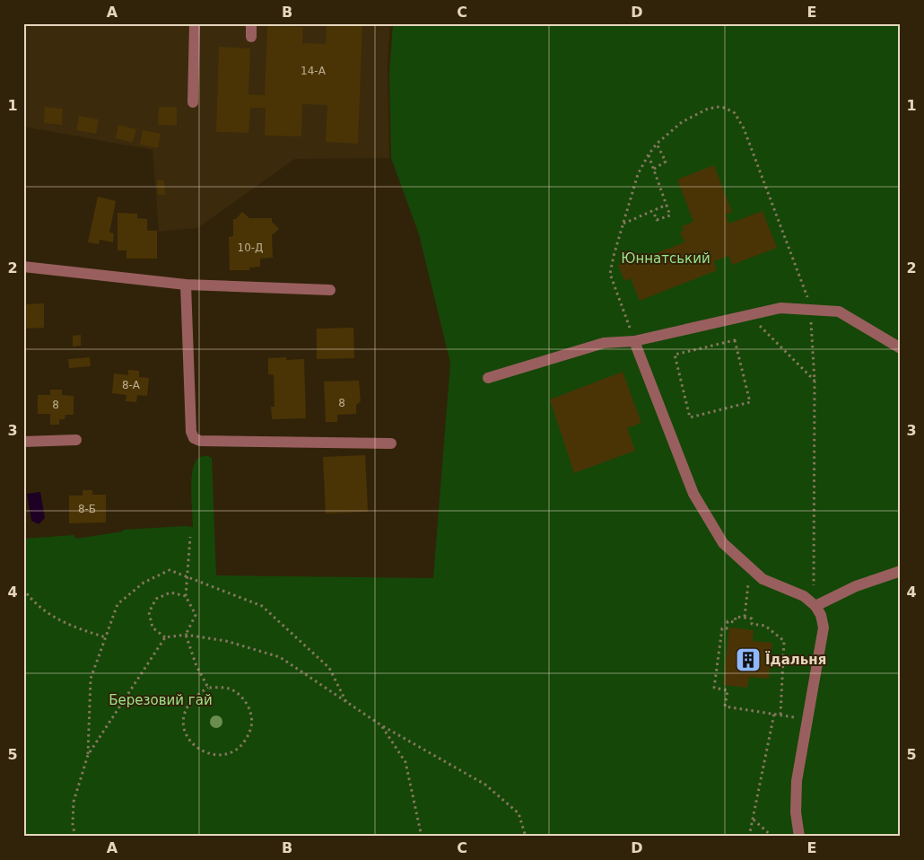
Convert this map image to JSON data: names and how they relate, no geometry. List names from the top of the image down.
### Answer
{
  "parks": ["Юннатський", "Березовий гай"],
  "places": {
    "building": ["Їдальня"]
  },
  "house_numbers": [
    "14-А",
    "10-Д",
    "8-А",
    "8",
    "8",
    "8-Б"
  ],
  "grid": {
    "columns": [
      "A",
      "B",
      "C",
      "D",
      "E"
    ],
    "rows": [
      "1",
      "2",
      "3",
      "4",
      "5"
    ]
  }
}
